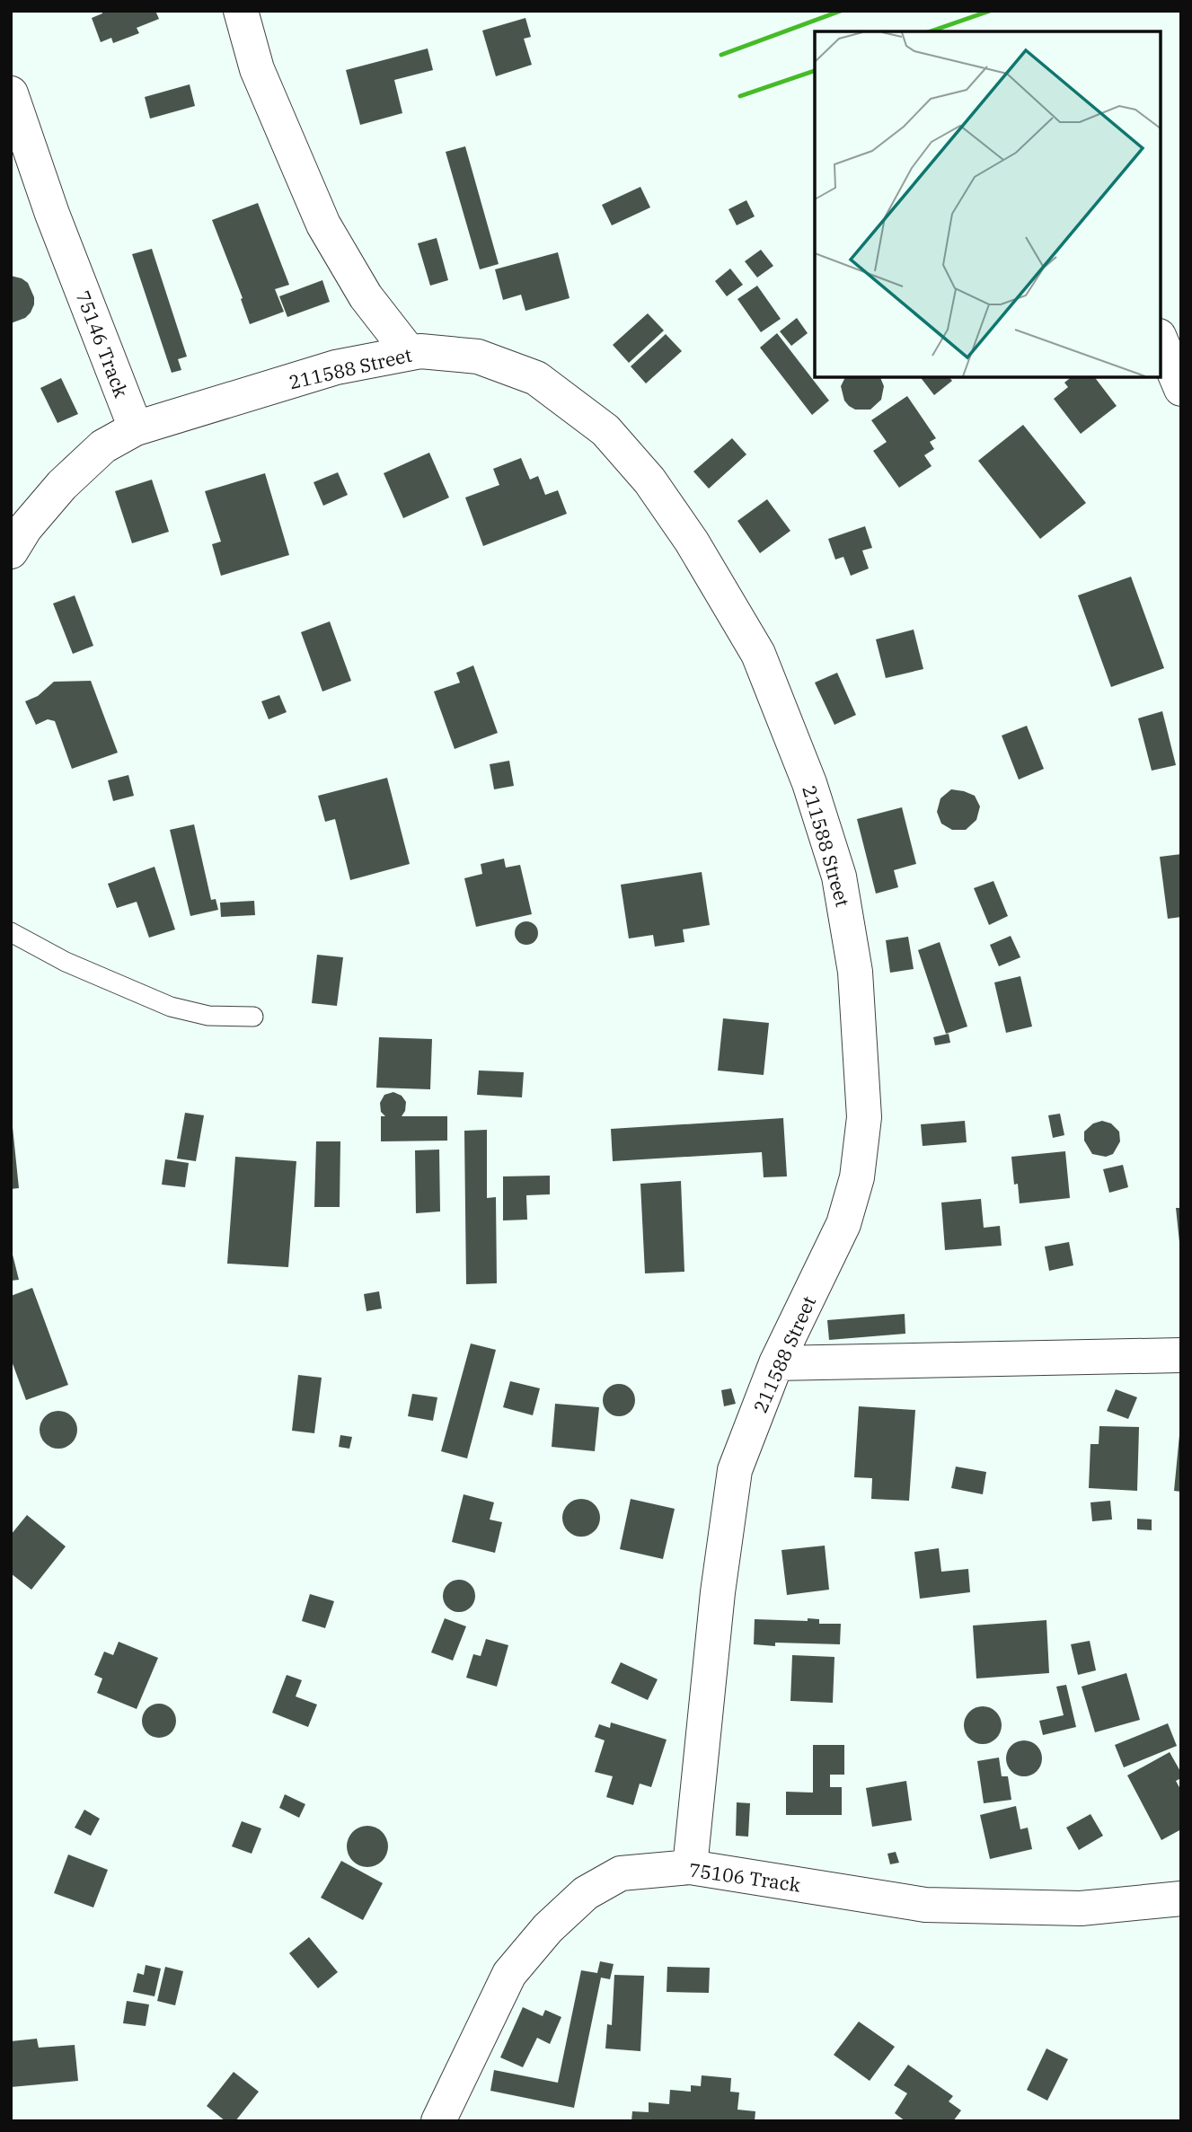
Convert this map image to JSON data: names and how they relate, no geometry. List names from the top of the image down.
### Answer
{
  "streets": {
    "street": ["75146 Track", "211588 Street", "75106 Track"]
  },
  "crossings": [
    ["75146 Track", "211588 Street"],
    ["211588 Street", "75106 Track"]
  ]
}
